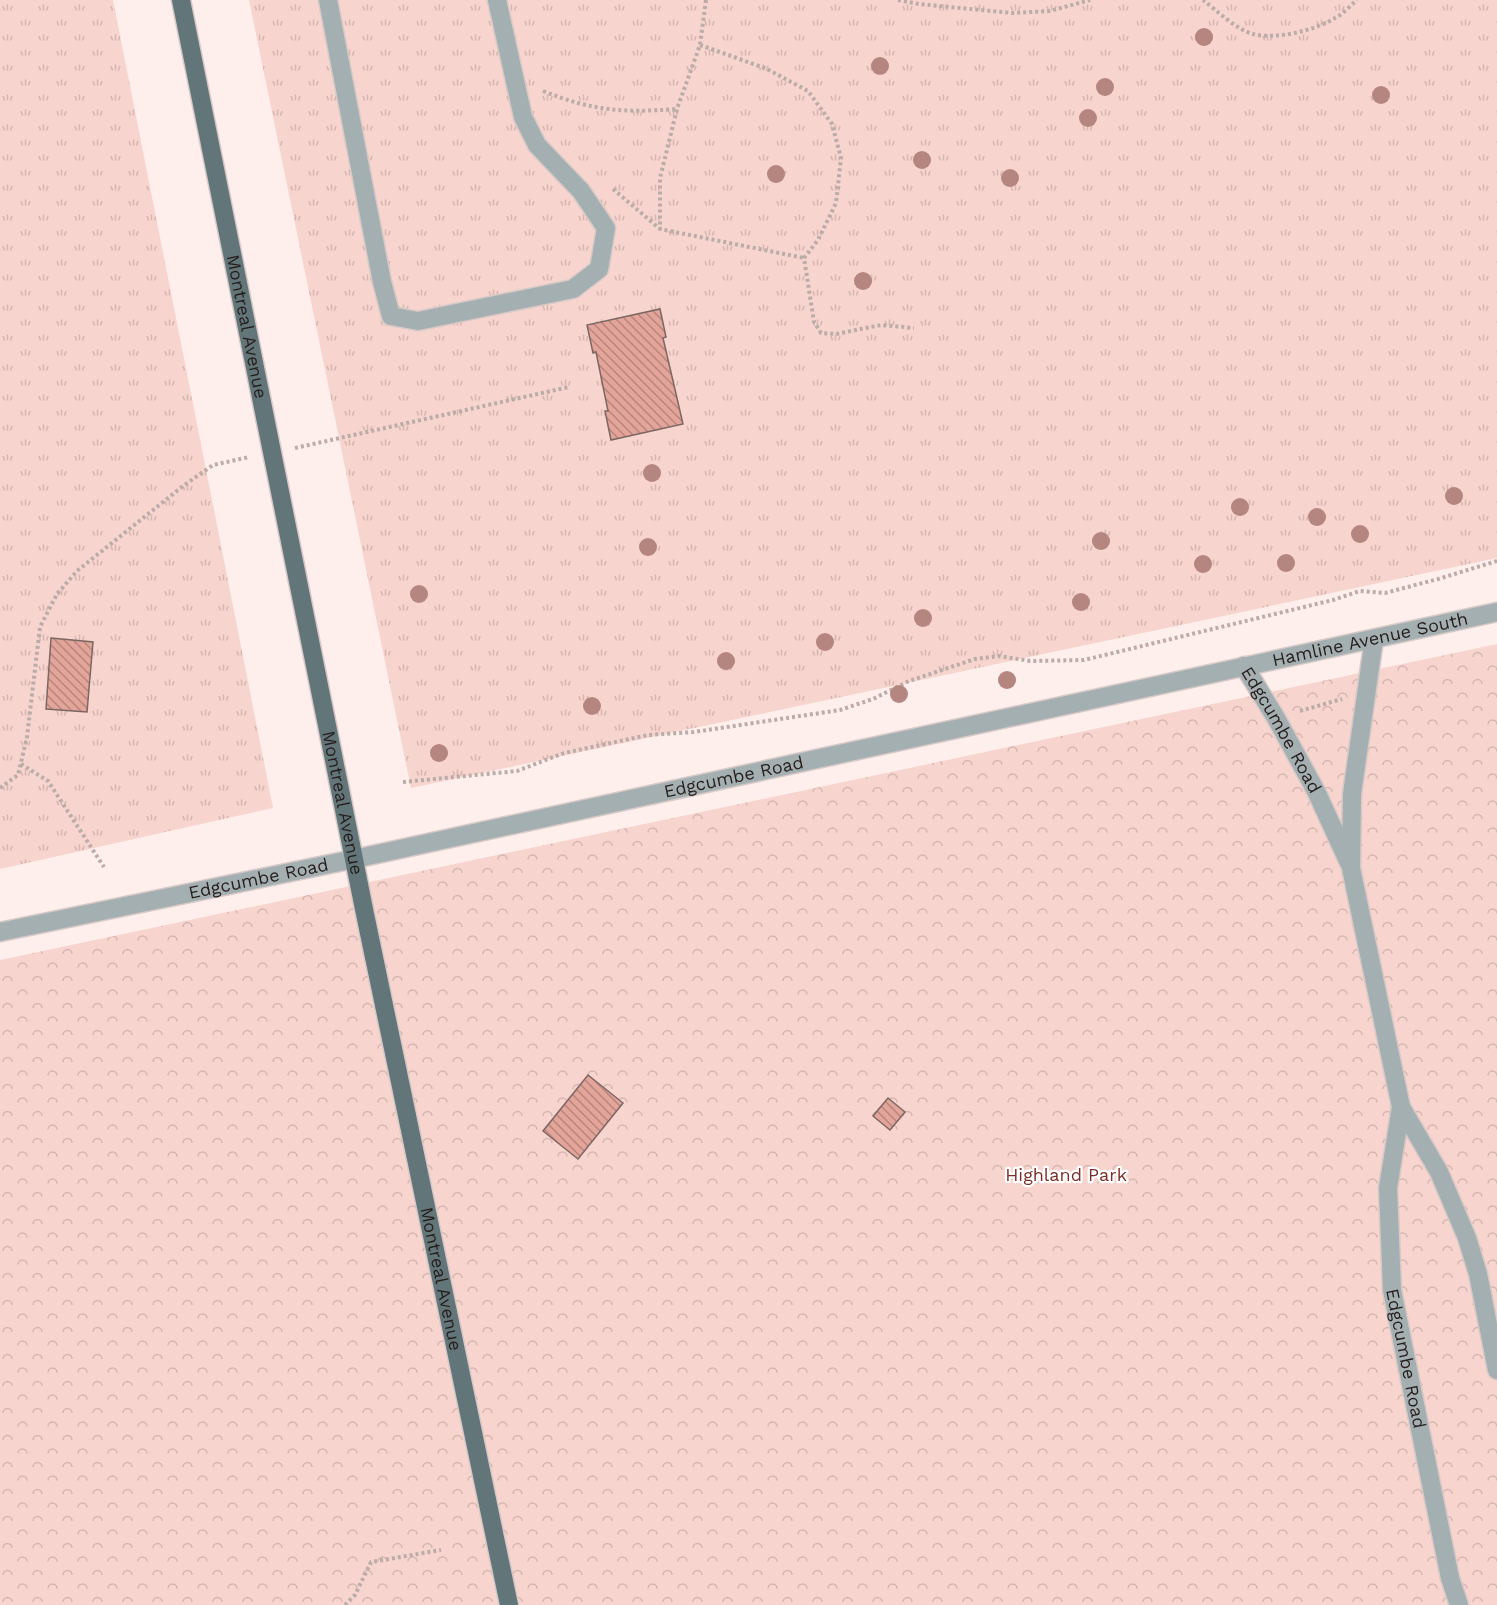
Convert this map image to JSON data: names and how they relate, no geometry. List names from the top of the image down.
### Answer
{
  "streets": {
    "main road": ["Montreal Avenue"],
    "street": ["Hamline Avenue South", "Edgcumbe Road"]
  },
  "crossings": [
    ["Montreal Avenue", "Edgcumbe Road"],
    ["Hamline Avenue South", "Edgcumbe Road"]
  ],
  "parks": ["Highland Park"]
}
